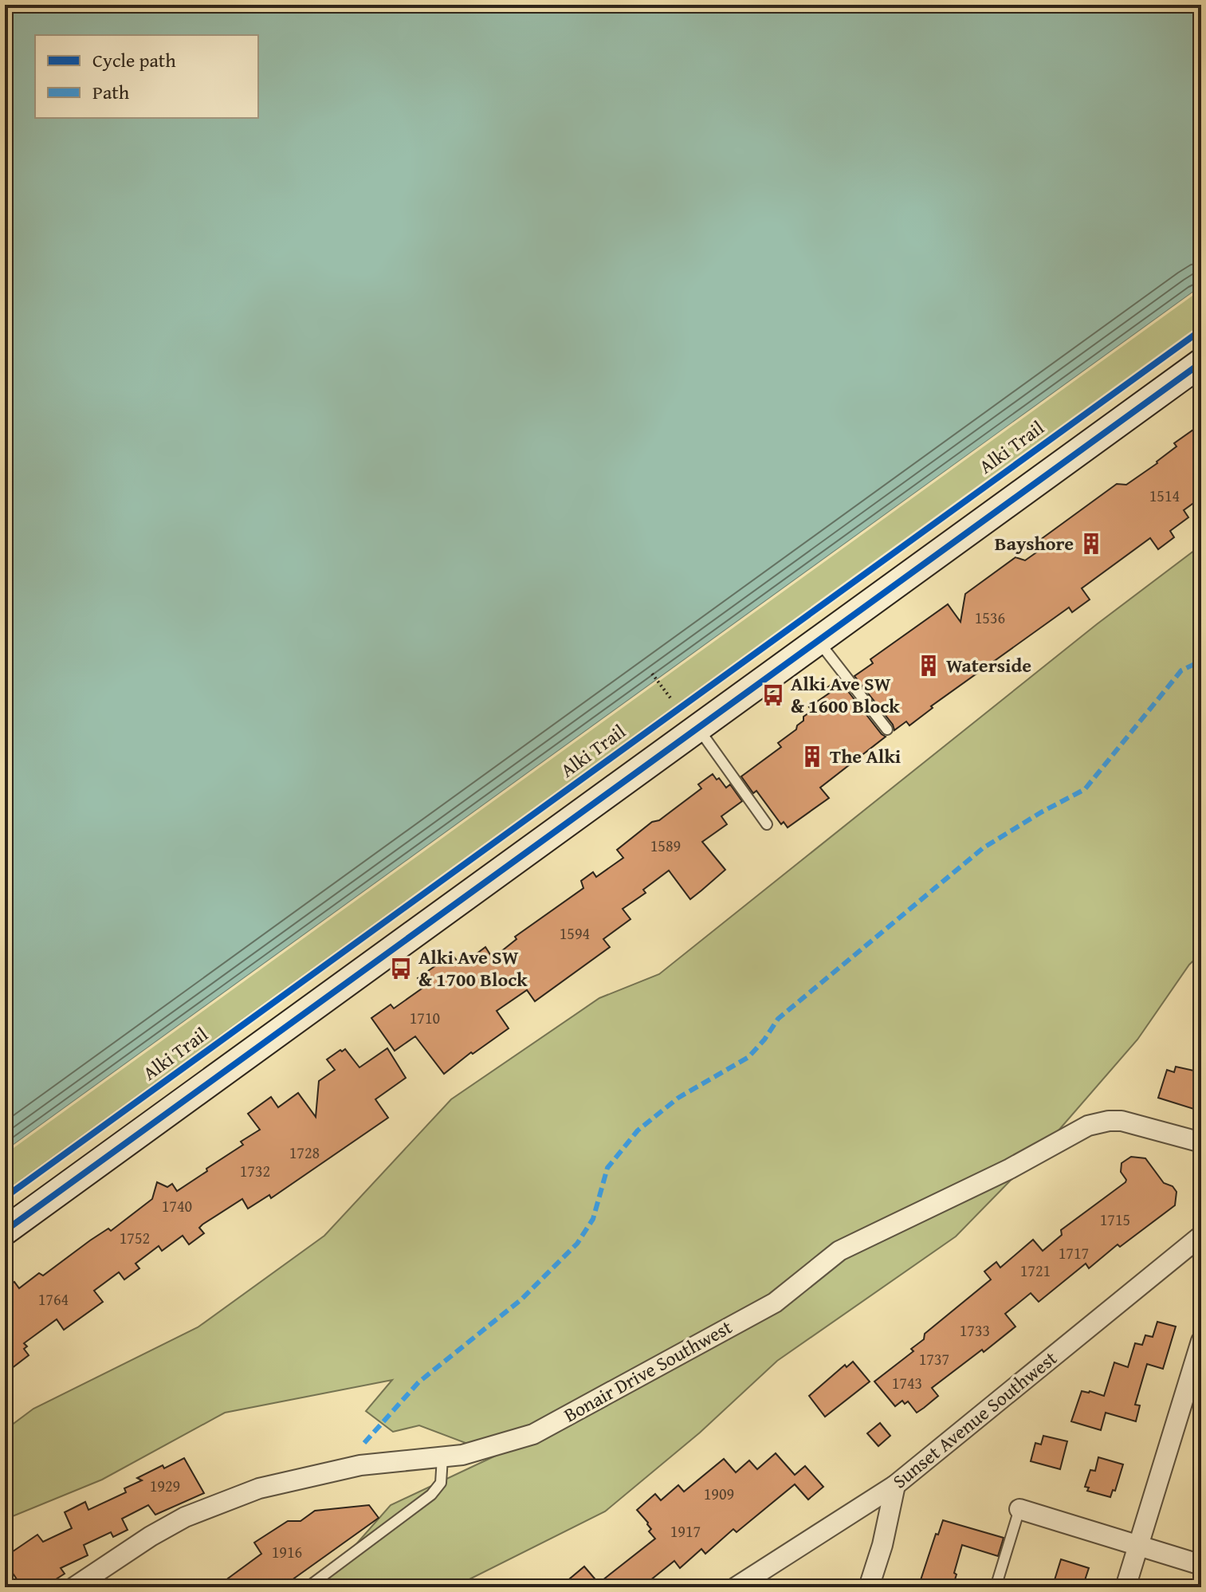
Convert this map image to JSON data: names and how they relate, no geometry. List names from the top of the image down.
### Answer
{
  "streets": {
    "street": ["Bonair Drive Southwest", "Sunset Avenue Southwest"],
    "cycle path": ["Alki Trail"]
  },
  "places": {
    "building": ["Bayshore", "Waterside", "The Alki"],
    "bus stop": ["Alki Ave SW & 1600 Block", "Alki Ave SW & 1700 Block"]
  },
  "house_numbers": [
    "1514",
    "1536",
    "1589",
    "1594",
    "1710",
    "1728",
    "1732",
    "1740",
    "1715",
    "1752",
    "1717",
    "1721",
    "1764",
    "1733",
    "1737",
    "1743",
    "1929",
    "1909",
    "1917",
    "1916"
  ],
  "legend": ["Cycle path", "Path"]
}
